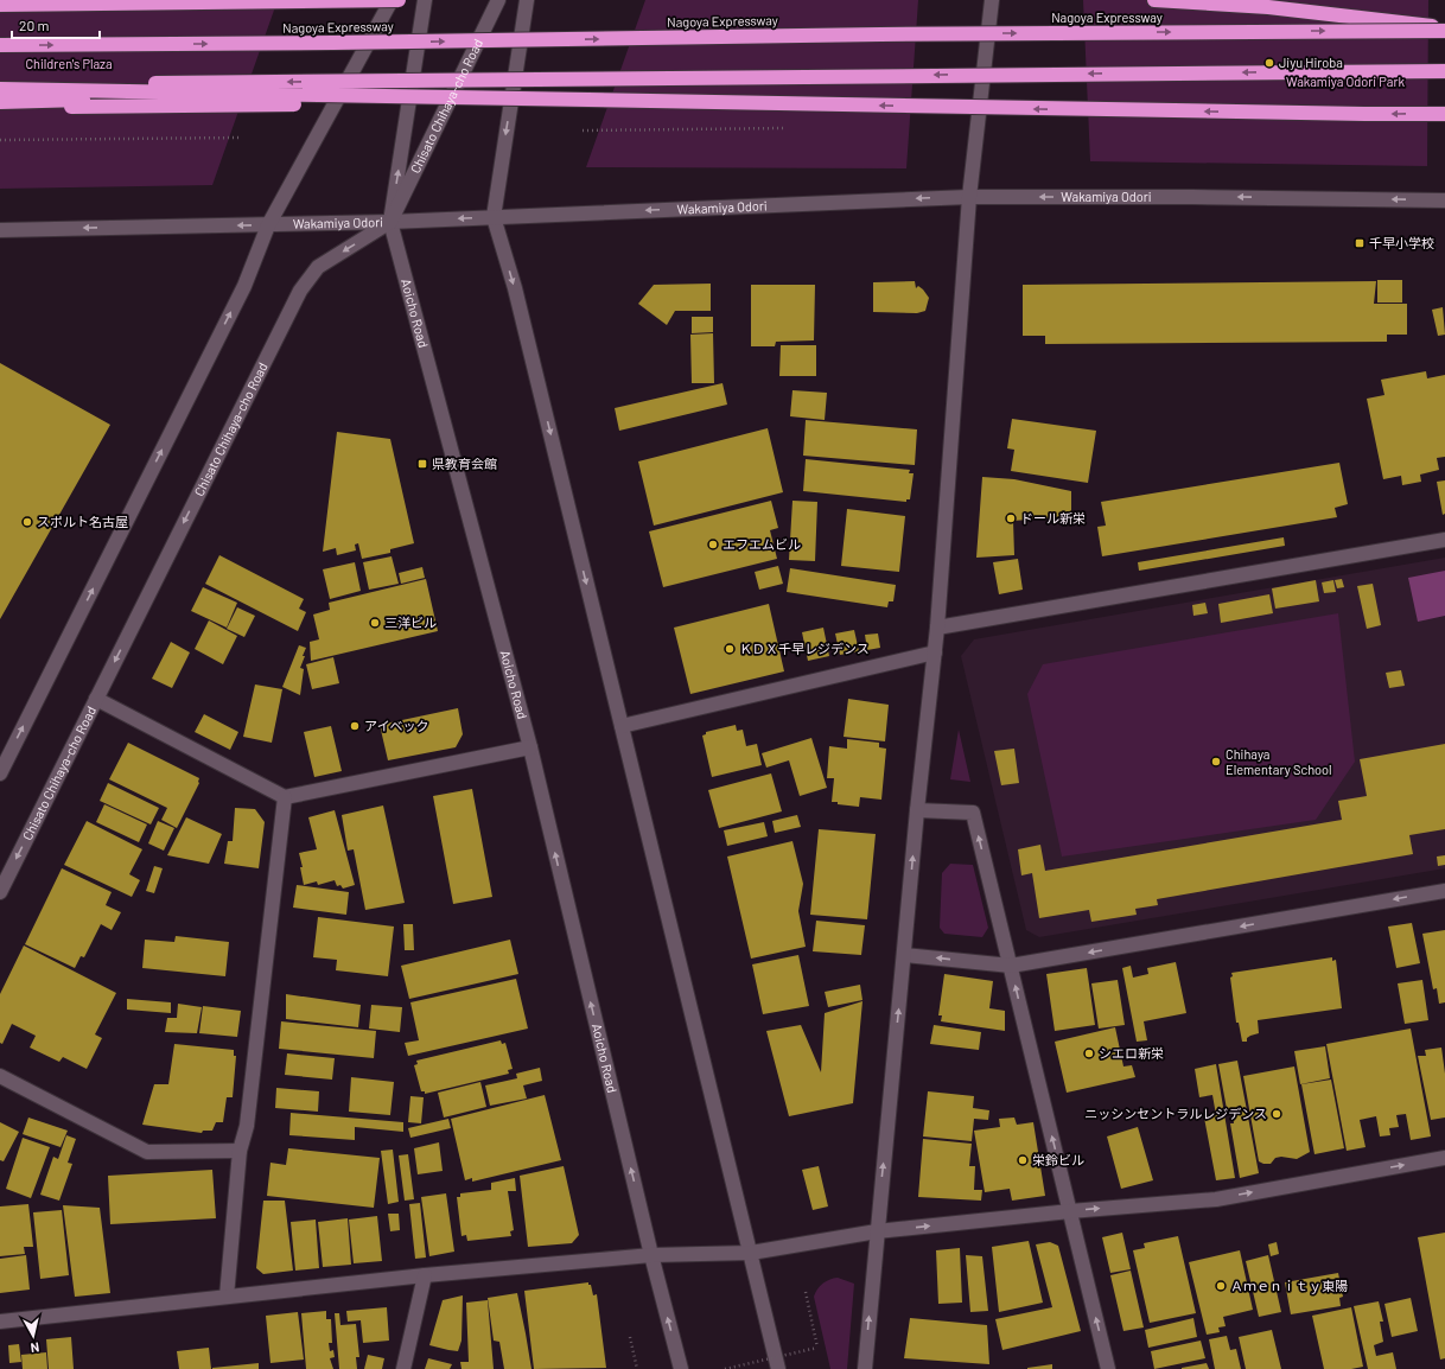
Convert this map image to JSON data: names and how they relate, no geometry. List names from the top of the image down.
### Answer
{
  "streets": {
    "highway": ["Nagoya Expressway"],
    "street": ["Chisato Chihaya-cho Road", "Wakamiya Odori", "Aoicho Road"]
  },
  "crossings": [
    ["Chisato Chihaya-cho Road", "Wakamiya Odori"],
    ["Chisato Chihaya-cho Road", "Aoicho Road"],
    ["Wakamiya Odori", "Aoicho Road"]
  ],
  "one_way": ["Wakamiya Odori"],
  "parks": ["Children's Plaza", "Wakamiya Odori Park"],
  "places": {
    "other": [
      "Jiyu Hiroba",
      "ドール新栄",
      "スポルト名古屋",
      "エフエムビル",
      "三洋ビル",
      "ＫＤＸ千早レジデンス",
      "アイベック",
      "Chihaya Elementary School",
      "シエロ新栄",
      "ニッシンセントラルレジデンス",
      "栄鈴ビル",
      "Ａｍｅｎｉｔｙ東陽"
    ],
    "transit": ["千早小学校", "県教育会館"]
  },
  "scale_bar": "20 m",
  "north": "bottom"
}
